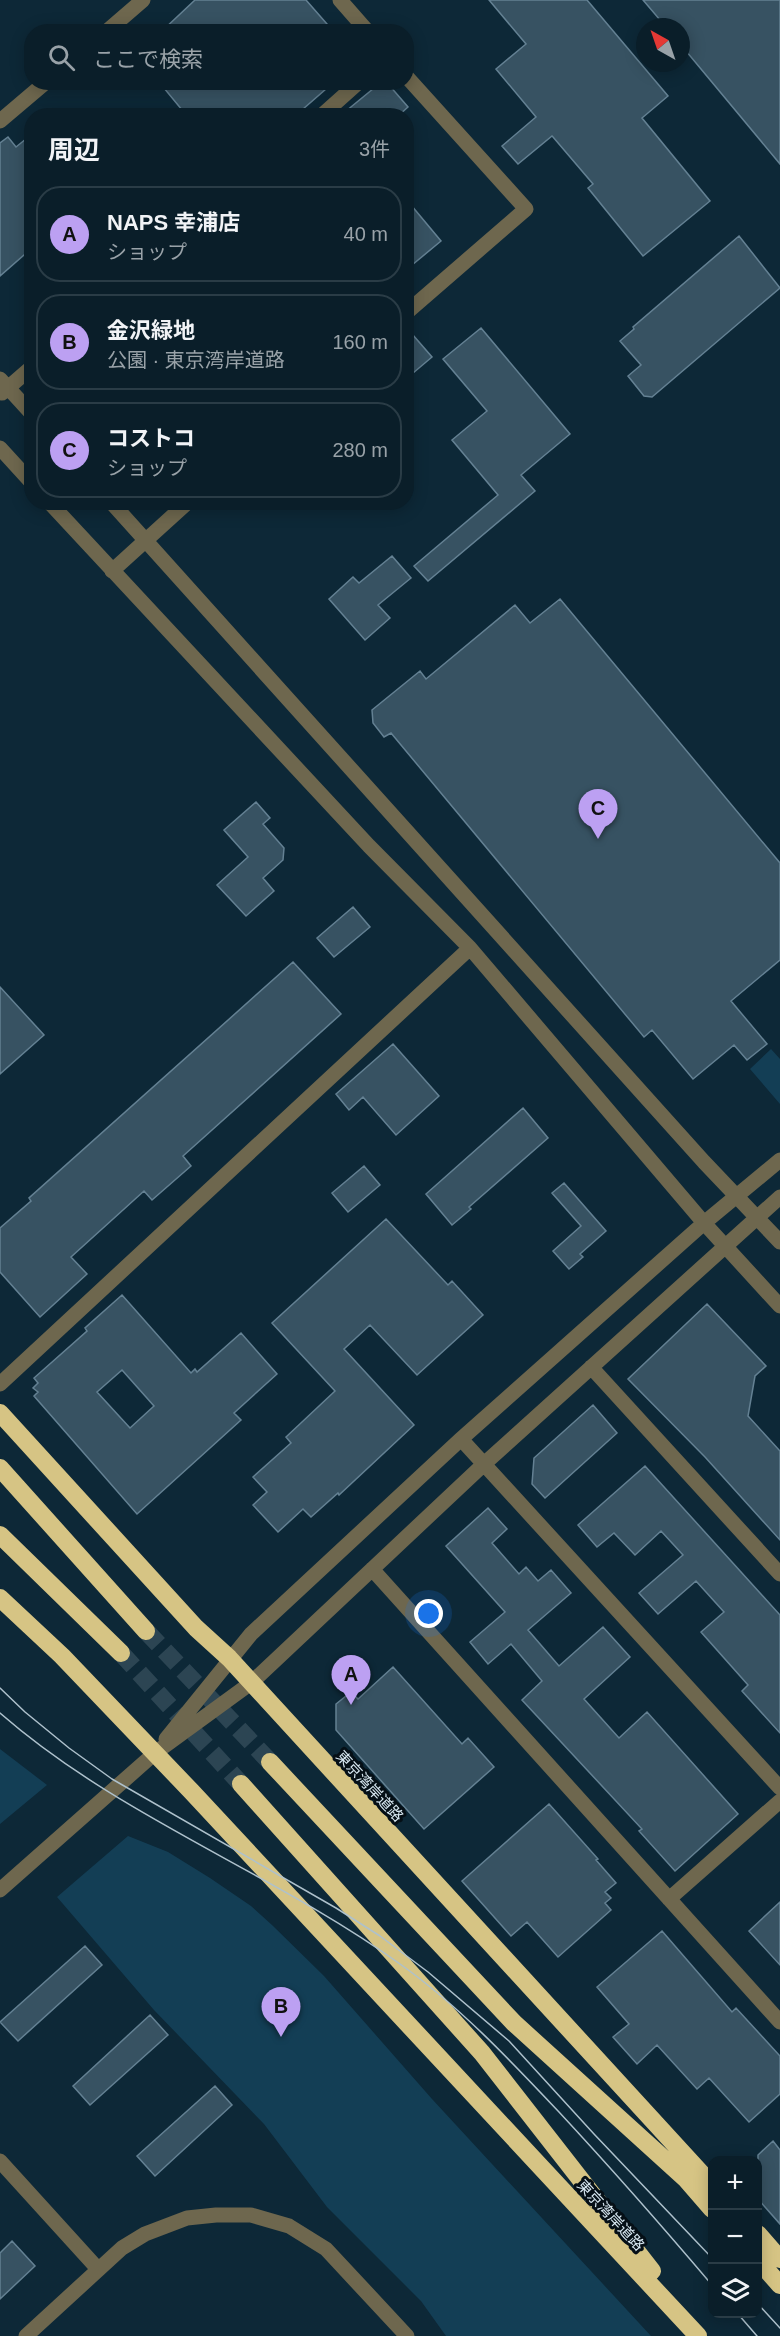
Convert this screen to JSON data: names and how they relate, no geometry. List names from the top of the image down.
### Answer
{
  "streets": {
    "highway": ["東京湾岸道路"]
  },
  "north": "top left",
  "page": {
    "search": "ここで検索",
    "heading": ["周辺", "3件"],
    "list": [
      {
        "mark": "A",
        "name": "NAPS 幸浦店",
        "note": "ショップ",
        "value": "40 m"
      },
      {
        "mark": "B",
        "name": "金沢緑地",
        "note": "公園 · 東京湾岸道路",
        "value": "160 m"
      },
      {
        "mark": "C",
        "name": "コストコ",
        "note": "ショップ",
        "value": "280 m"
      }
    ],
    "pins": ["C", "A", "B"],
    "map_buttons": ["+", "−"]
  }
}
